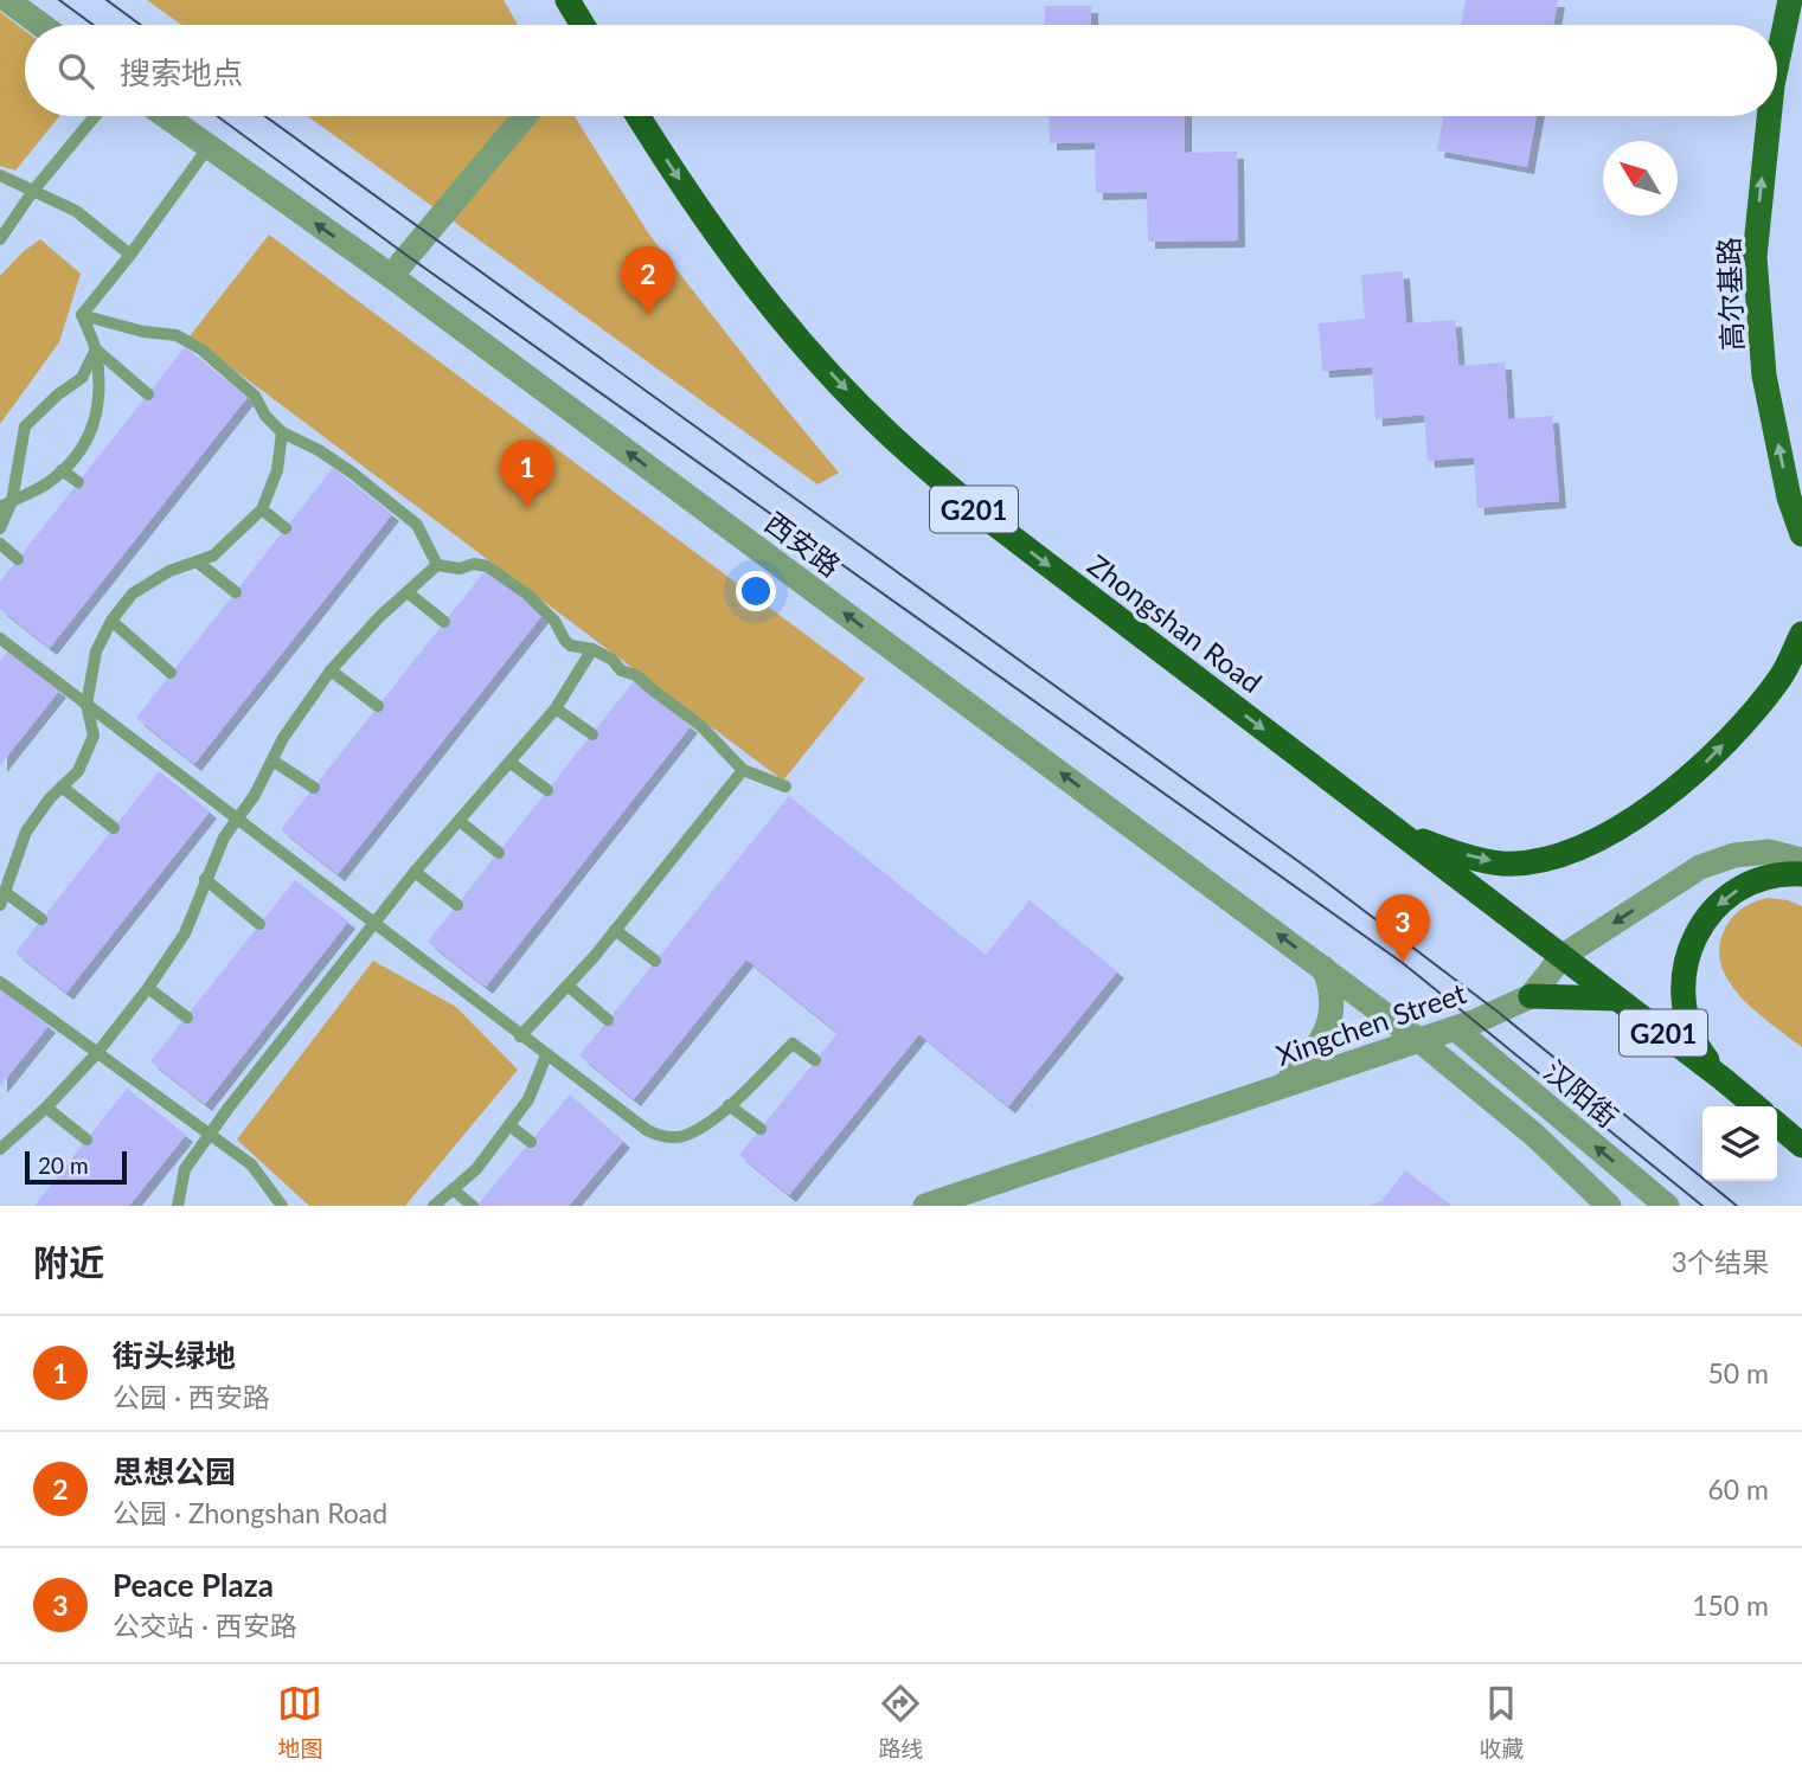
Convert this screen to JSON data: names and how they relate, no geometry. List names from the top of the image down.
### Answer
{
  "streets": {
    "highway": ["G201", "Zhongshan Road"],
    "main road": ["高尔基路"],
    "street": ["西安路", "Xingchen Street", "汉阳街"]
  },
  "crossings": [
    ["西安路", "Xingchen Street"],
    ["Zhongshan Road", "Xingchen Street"],
    ["Xingchen Street", "汉阳街"]
  ],
  "one_way": [
    "高尔基路",
    "西安路",
    "Zhongshan Road",
    "汉阳街"
  ],
  "scale_bar": "20 m",
  "north": "top left",
  "page": {
    "search": "搜索地点",
    "pins": ["2", "1", "3"],
    "scale": "20 m",
    "heading": ["附近", "3个结果"],
    "list": [
      {
        "mark": "1",
        "name": "街头绿地",
        "note": "公园 · 西安路",
        "value": "50 m"
      },
      {
        "mark": "2",
        "name": "思想公园",
        "note": "公园 · Zhongshan Road",
        "value": "60 m"
      },
      {
        "mark": "3",
        "name": "Peace Plaza",
        "note": "公交站 · 西安路",
        "value": "150 m"
      }
    ],
    "nav": ["地图", "路线", "收藏"]
  }
}
